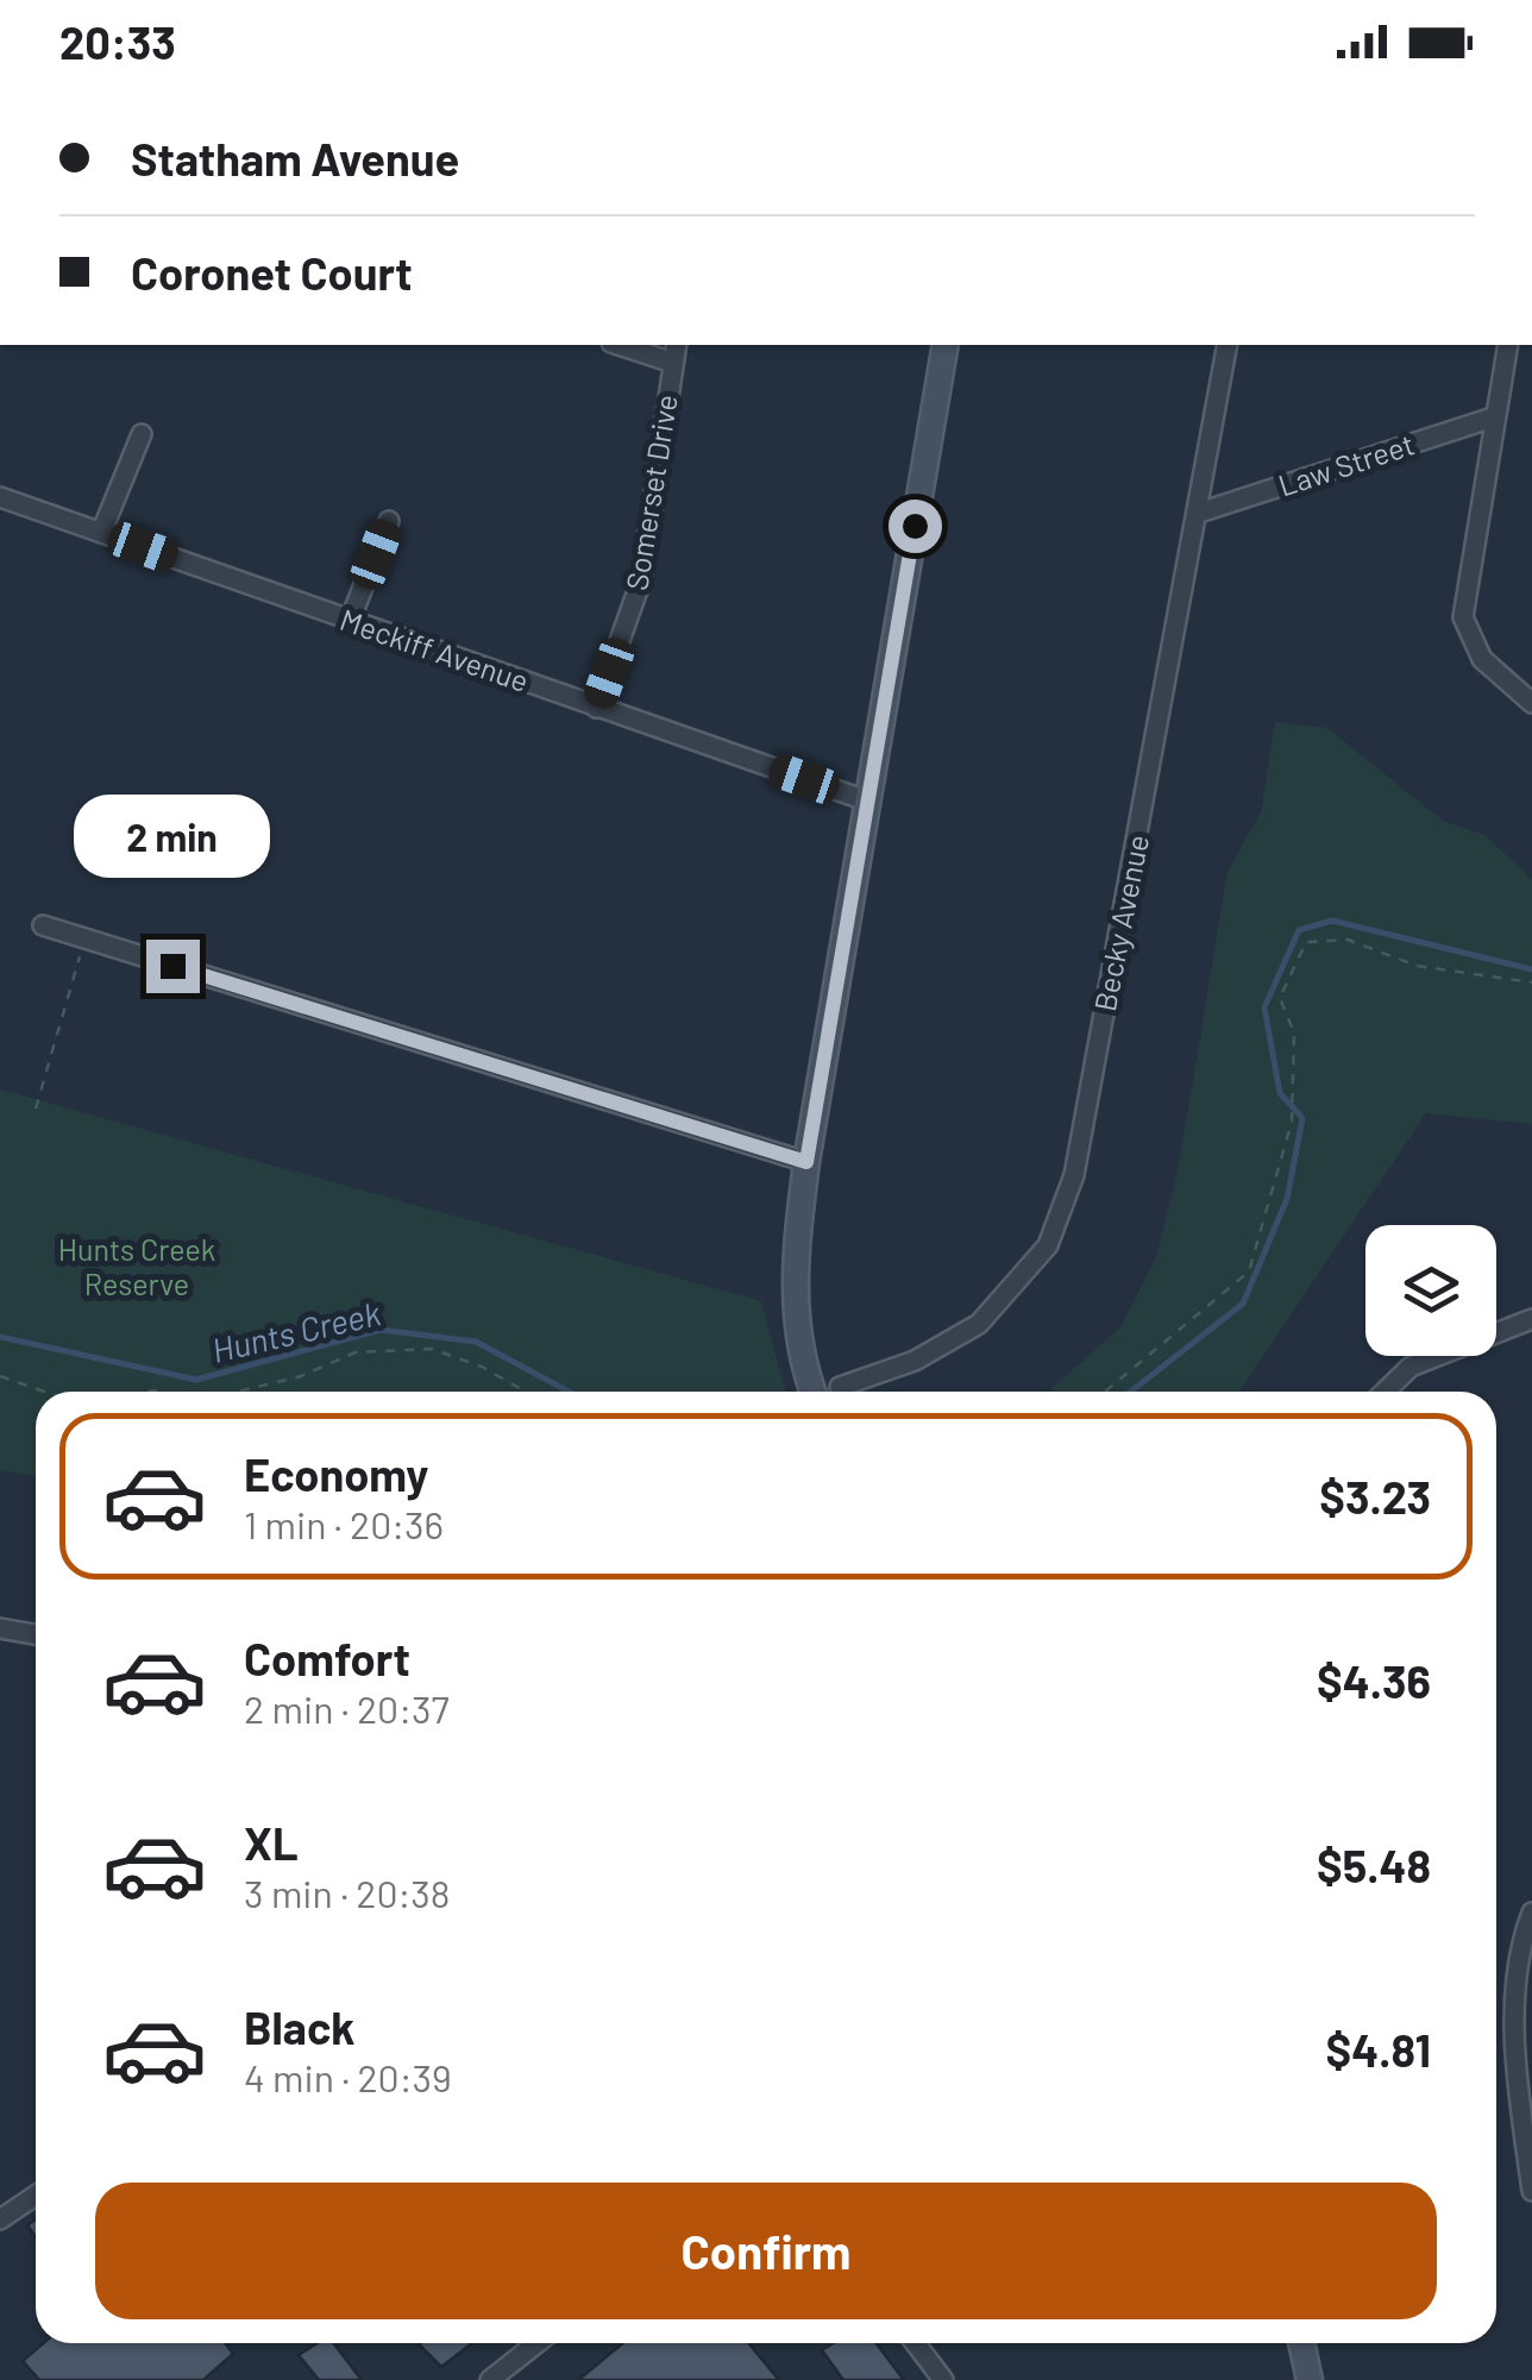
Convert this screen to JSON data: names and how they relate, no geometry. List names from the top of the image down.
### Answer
{
  "streets": {
    "street": [
      "Law Street",
      "Somerset Drive",
      "Meckiff Avenue",
      "Becky Avenue"
    ]
  },
  "crossings": [
    ["Law Street", "Becky Avenue"],
    ["Somerset Drive", "Meckiff Avenue"]
  ],
  "water": ["Hunts Creek"],
  "parks": ["Hunts Creek Reserve"],
  "page": {
    "status": "20:33",
    "banner": ["Statham Avenue", "Coronet Court"],
    "bubble": "2 min",
    "list": [
      {
        "name": "Economy",
        "note": "1 min · 20:36",
        "value": "$3.23"
      },
      {
        "name": "Comfort",
        "note": "2 min · 20:37",
        "value": "$4.36"
      },
      {
        "name": "XL",
        "note": "3 min · 20:38",
        "value": "$5.48"
      },
      {
        "name": "Black",
        "note": "4 min · 20:39",
        "value": "$4.81"
      }
    ],
    "buttons": "Confirm"
  }
}
